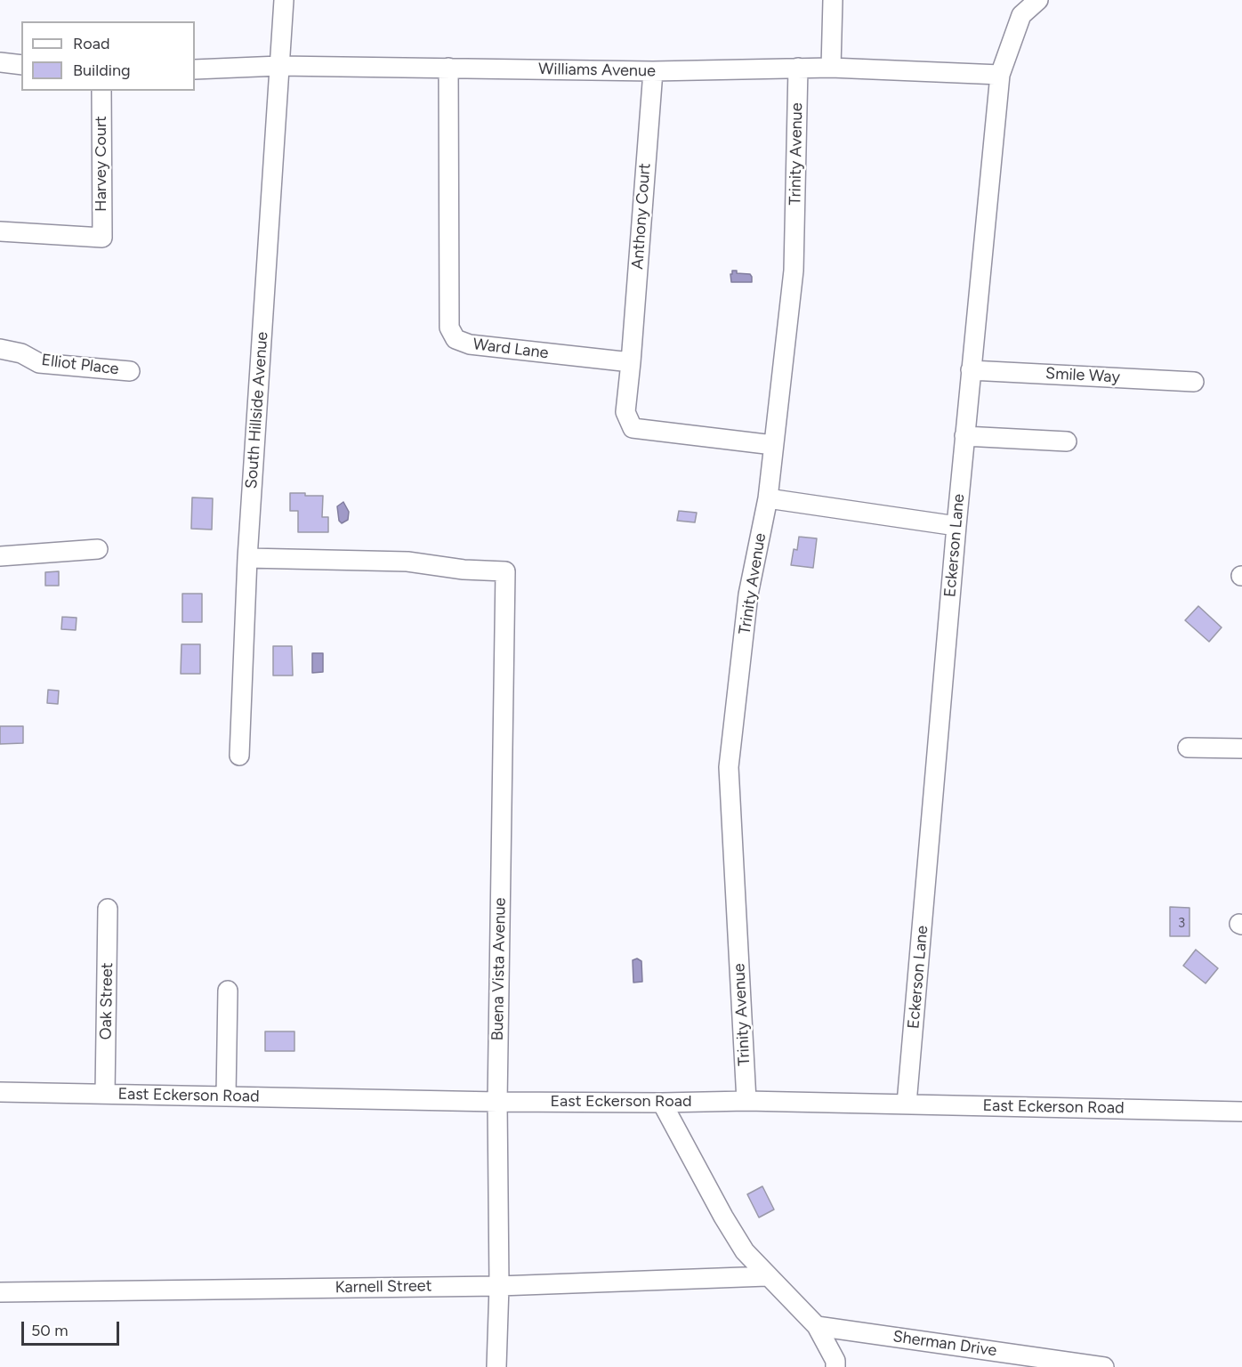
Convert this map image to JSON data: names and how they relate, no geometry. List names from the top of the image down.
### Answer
{
  "streets": {
    "street": [
      "Williams Avenue",
      "Trinity Avenue",
      "Harvey Court",
      "Anthony Court",
      "Ward Lane",
      "Elliot Place",
      "Smile Way",
      "South Hillside Avenue",
      "Eckerson Lane",
      "Buena Vista Avenue",
      "Oak Street",
      "East Eckerson Road",
      "Karnell Street",
      "Sherman Drive"
    ]
  },
  "crossings": [
    ["Williams Avenue", "Trinity Avenue"],
    ["Williams Avenue", "Anthony Court"],
    ["Williams Avenue", "Ward Lane"],
    ["Williams Avenue", "South Hillside Avenue"],
    ["Williams Avenue", "Eckerson Lane"],
    ["Trinity Avenue", "East Eckerson Road"],
    ["Anthony Court", "Ward Lane"],
    ["Smile Way", "Eckerson Lane"],
    ["South Hillside Avenue", "Buena Vista Avenue"],
    ["Eckerson Lane", "East Eckerson Road"],
    ["Buena Vista Avenue", "East Eckerson Road"],
    ["Buena Vista Avenue", "Karnell Street"],
    ["Oak Street", "East Eckerson Road"]
  ],
  "house_numbers": ["3"],
  "legend": ["Road", "Building"],
  "scale_bar": "50 m"
}
